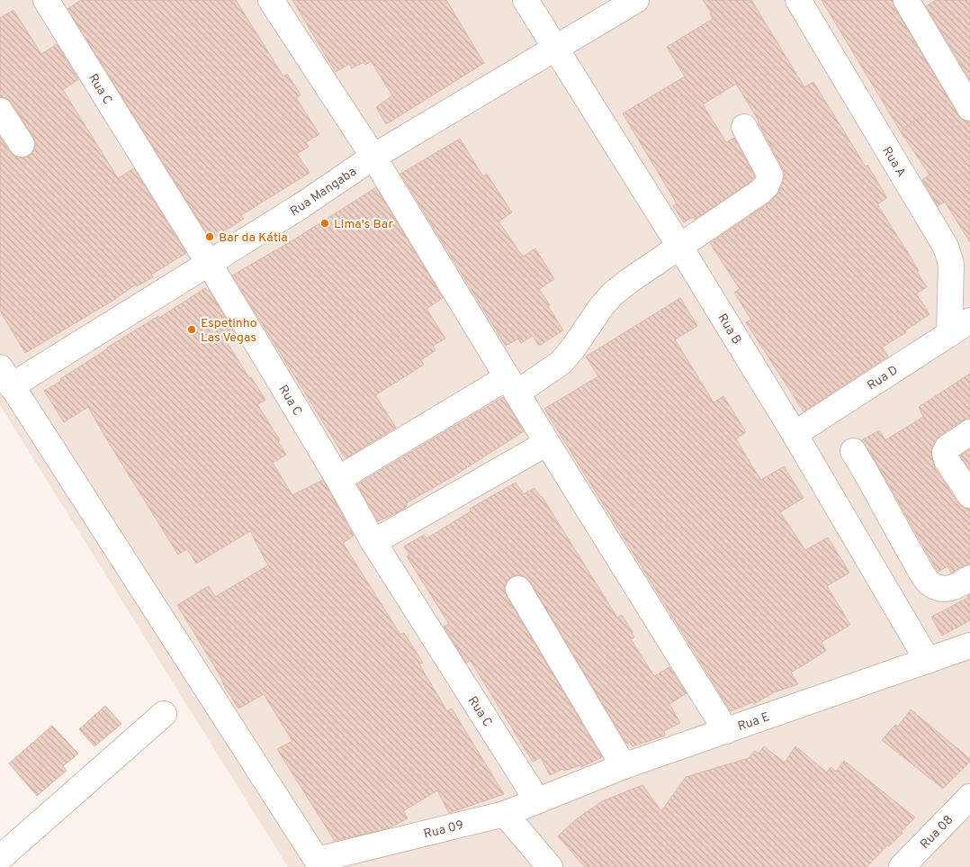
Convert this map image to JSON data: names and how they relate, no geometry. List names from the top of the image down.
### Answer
{
  "streets": {
    "street": [
      "Rua C",
      "Rua A",
      "Rua Mangaba",
      "Rua B",
      "Rua D",
      "Rua E",
      "Rua 09",
      "Rua 08"
    ]
  },
  "crossings": [
    ["Rua C", "Rua Mangaba"],
    ["Rua C", "Rua E"],
    ["Rua A", "Rua D"],
    ["Rua Mangaba", "Rua B"],
    ["Rua B", "Rua D"],
    ["Rua B", "Rua E"]
  ],
  "places": ["Lima's Bar", "Bar da Kátia", "Espetinho Las Vegas"]
}
